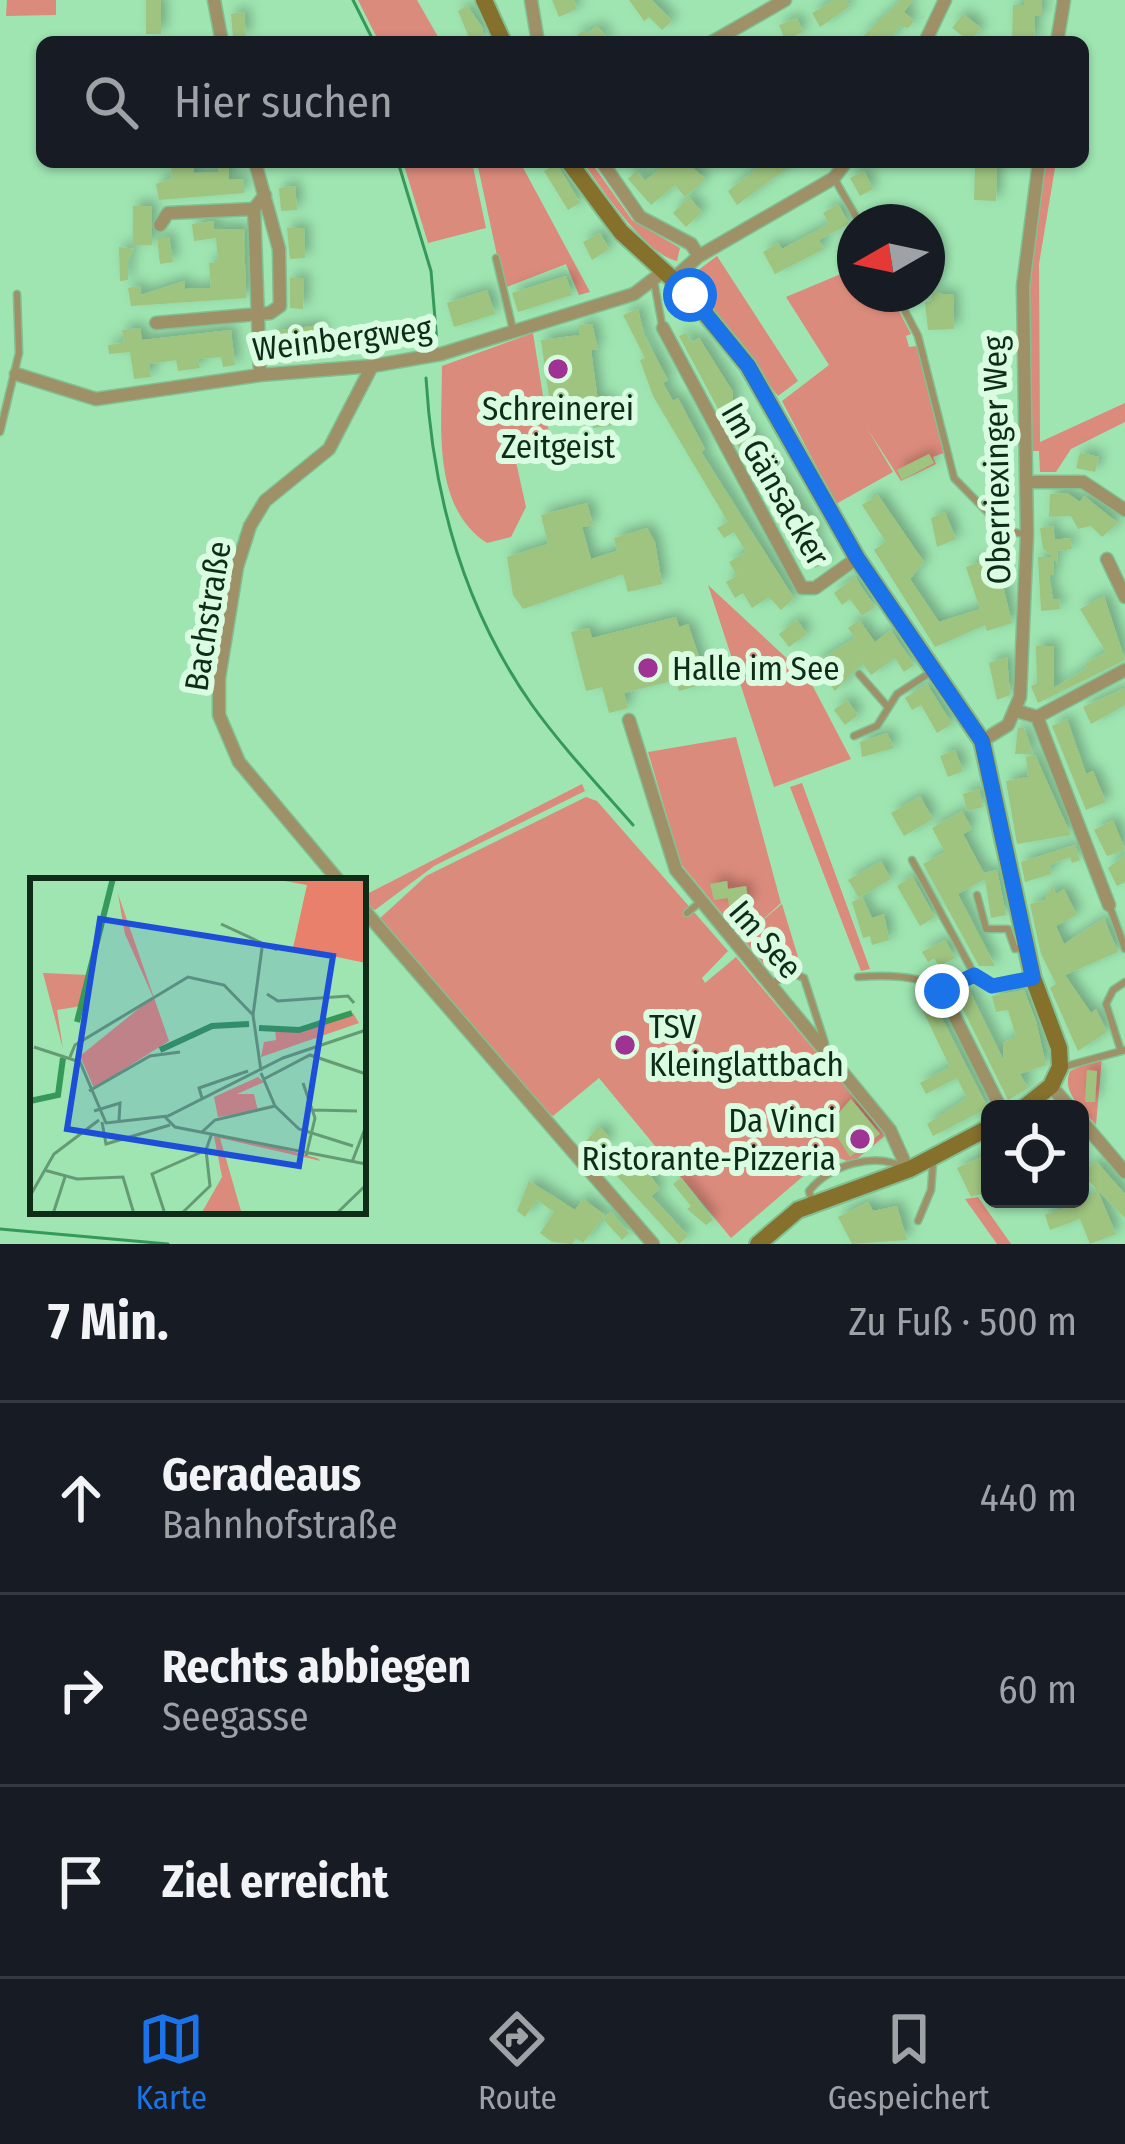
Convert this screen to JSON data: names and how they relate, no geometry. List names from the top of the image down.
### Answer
{
  "streets": {
    "street": [
      "Weinbergweg",
      "Oberriexinger Weg",
      "Im Gänsacker",
      "Bachstraße",
      "Im See"
    ]
  },
  "crossings": [
    ["Weinbergweg", "Im Gänsacker"],
    ["Weinbergweg", "Bachstraße"]
  ],
  "places": [
    "Schreinerei Zeitgeist",
    "Halle im See",
    "TSV Kleinglattbach",
    "Da Vinci Ristorante-Pizzeria"
  ],
  "north": "left",
  "page": {
    "search": "Hier suchen",
    "heading": ["7 Min.", "Zu Fuß · 500 m"],
    "list": [
      ["Geradeaus", "Bahnhofstraße", "440 m"],
      ["Rechts abbiegen", "Seegasse", "60 m"],
      "Ziel erreicht"
    ],
    "nav": ["Karte", "Route", "Gespeichert"]
  }
}
